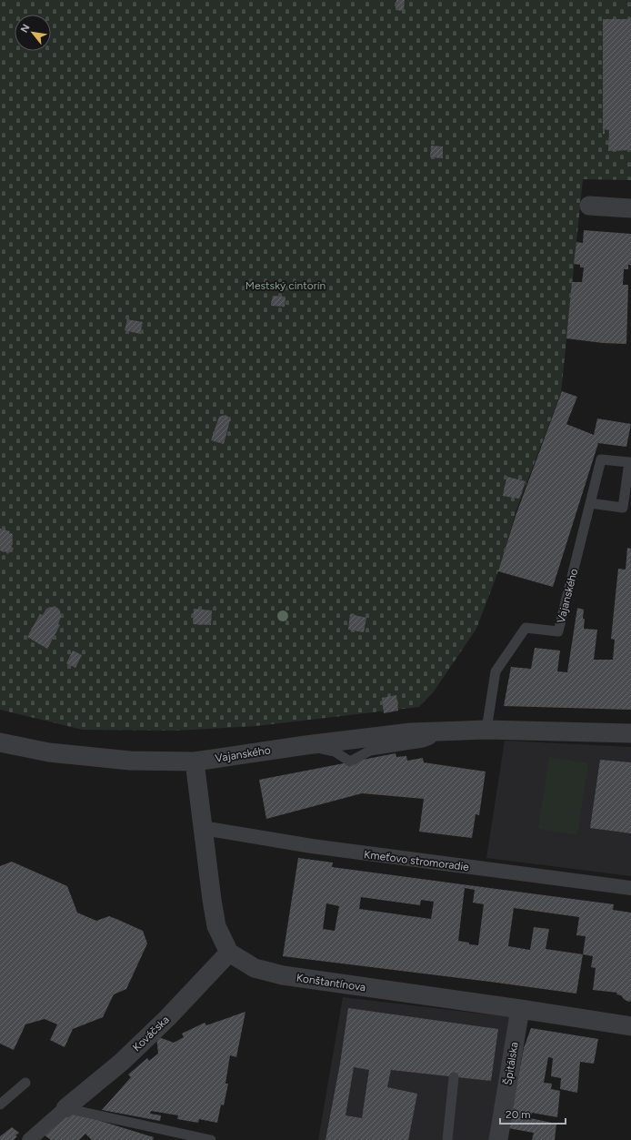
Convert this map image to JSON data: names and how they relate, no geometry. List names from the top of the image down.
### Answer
{
  "streets": {
    "street": [
      "Vajanského",
      "Kmeťovo stromoradie",
      "Konštantínova",
      "Kováčska",
      "Špitálska"
    ]
  },
  "crossings": [
    ["Konštantínova", "Kováčska"],
    ["Konštantínova", "Špitálska"]
  ],
  "parks": ["Mestský cintorín"],
  "scale_bar": "20 m",
  "north": "top left"
}
